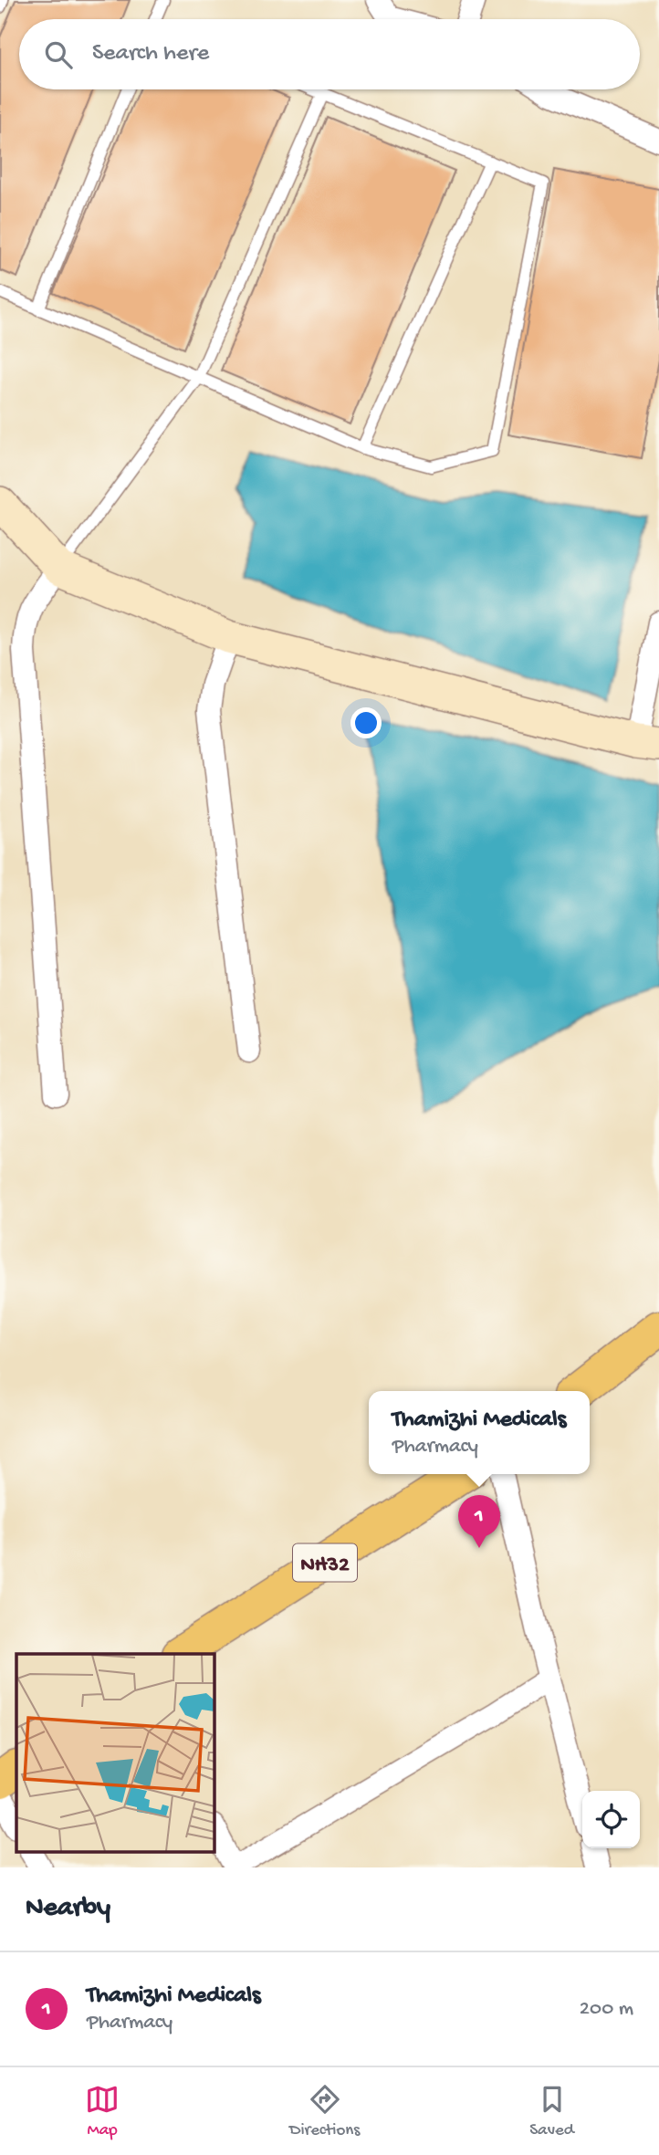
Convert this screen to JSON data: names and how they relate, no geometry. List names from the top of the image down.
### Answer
{
  "streets": {
    "highway": ["NH32"]
  },
  "page": {
    "search": "Search here",
    "popup": ["Thamizhi Medicals", "Pharmacy"],
    "pins": "1",
    "heading": "Nearby",
    "list": [
      {
        "mark": "1",
        "name": "Thamizhi Medicals",
        "note": "Pharmacy",
        "value": "200 m"
      }
    ],
    "nav": ["Map", "Directions", "Saved"]
  }
}
